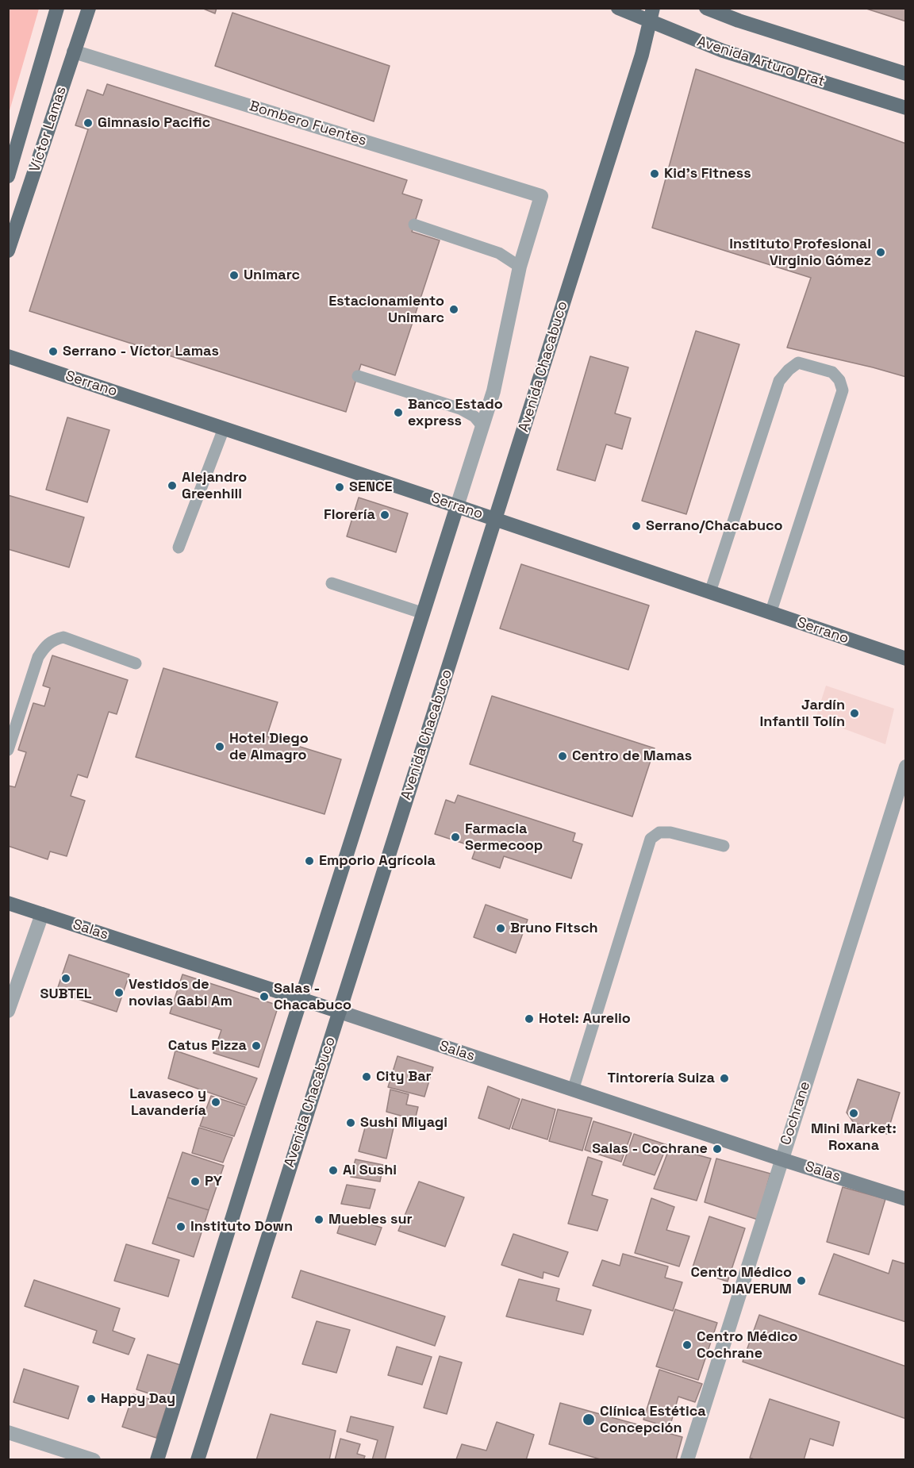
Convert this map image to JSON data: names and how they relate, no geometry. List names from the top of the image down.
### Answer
{
  "streets": {
    "main road": [
      "Avenida Arturo Prat",
      "Víctor Lamas",
      "Avenida Chacabuco",
      "Serrano",
      "Salas"
    ],
    "street": ["Bombero Fuentes", "Cochrane"]
  },
  "crossings": [
    ["Avenida Arturo Prat", "Avenida Chacabuco"],
    ["Bombero Fuentes", "Víctor Lamas"],
    ["Avenida Chacabuco", "Serrano"],
    ["Avenida Chacabuco", "Salas"],
    ["Salas", "Cochrane"]
  ],
  "places": [
    "Gimnasio Pacific",
    "Kid's Fitness",
    "Instituto Profesional Virginio Gómez",
    "Unimarc",
    "Estacionamiento Unimarc",
    "Serrano - Víctor Lamas",
    "Banco Estado express",
    "Alejandro Greenhill",
    "SENCE",
    "Florería",
    "Serrano/Chacabuco",
    "Jardín Infantil Tolín",
    "Hotel Diego de Almagro",
    "Centro de Mamas",
    "Farmacia Sermecoop",
    "Emporio Agrícola",
    "Bruno Fitsch",
    "SUBTEL",
    "Vestidos de novias Gabi Am",
    "Salas - Chacabuco",
    "Hotel: Aurelio",
    "Catus Pizza",
    "City Bar",
    "Tintorería Suiza",
    "Lavaseco y Lavandería",
    "Mini Market: Roxana",
    "Sushi Miyagi",
    "Salas - Cochrane",
    "Ai Sushi",
    "PY",
    "Muebles sur",
    "Instituto Down",
    "Centro Médico DIAVERUM",
    "Centro Médico Cochrane",
    "Happy Day",
    "Clínica Estética Concepción"
  ]
}
